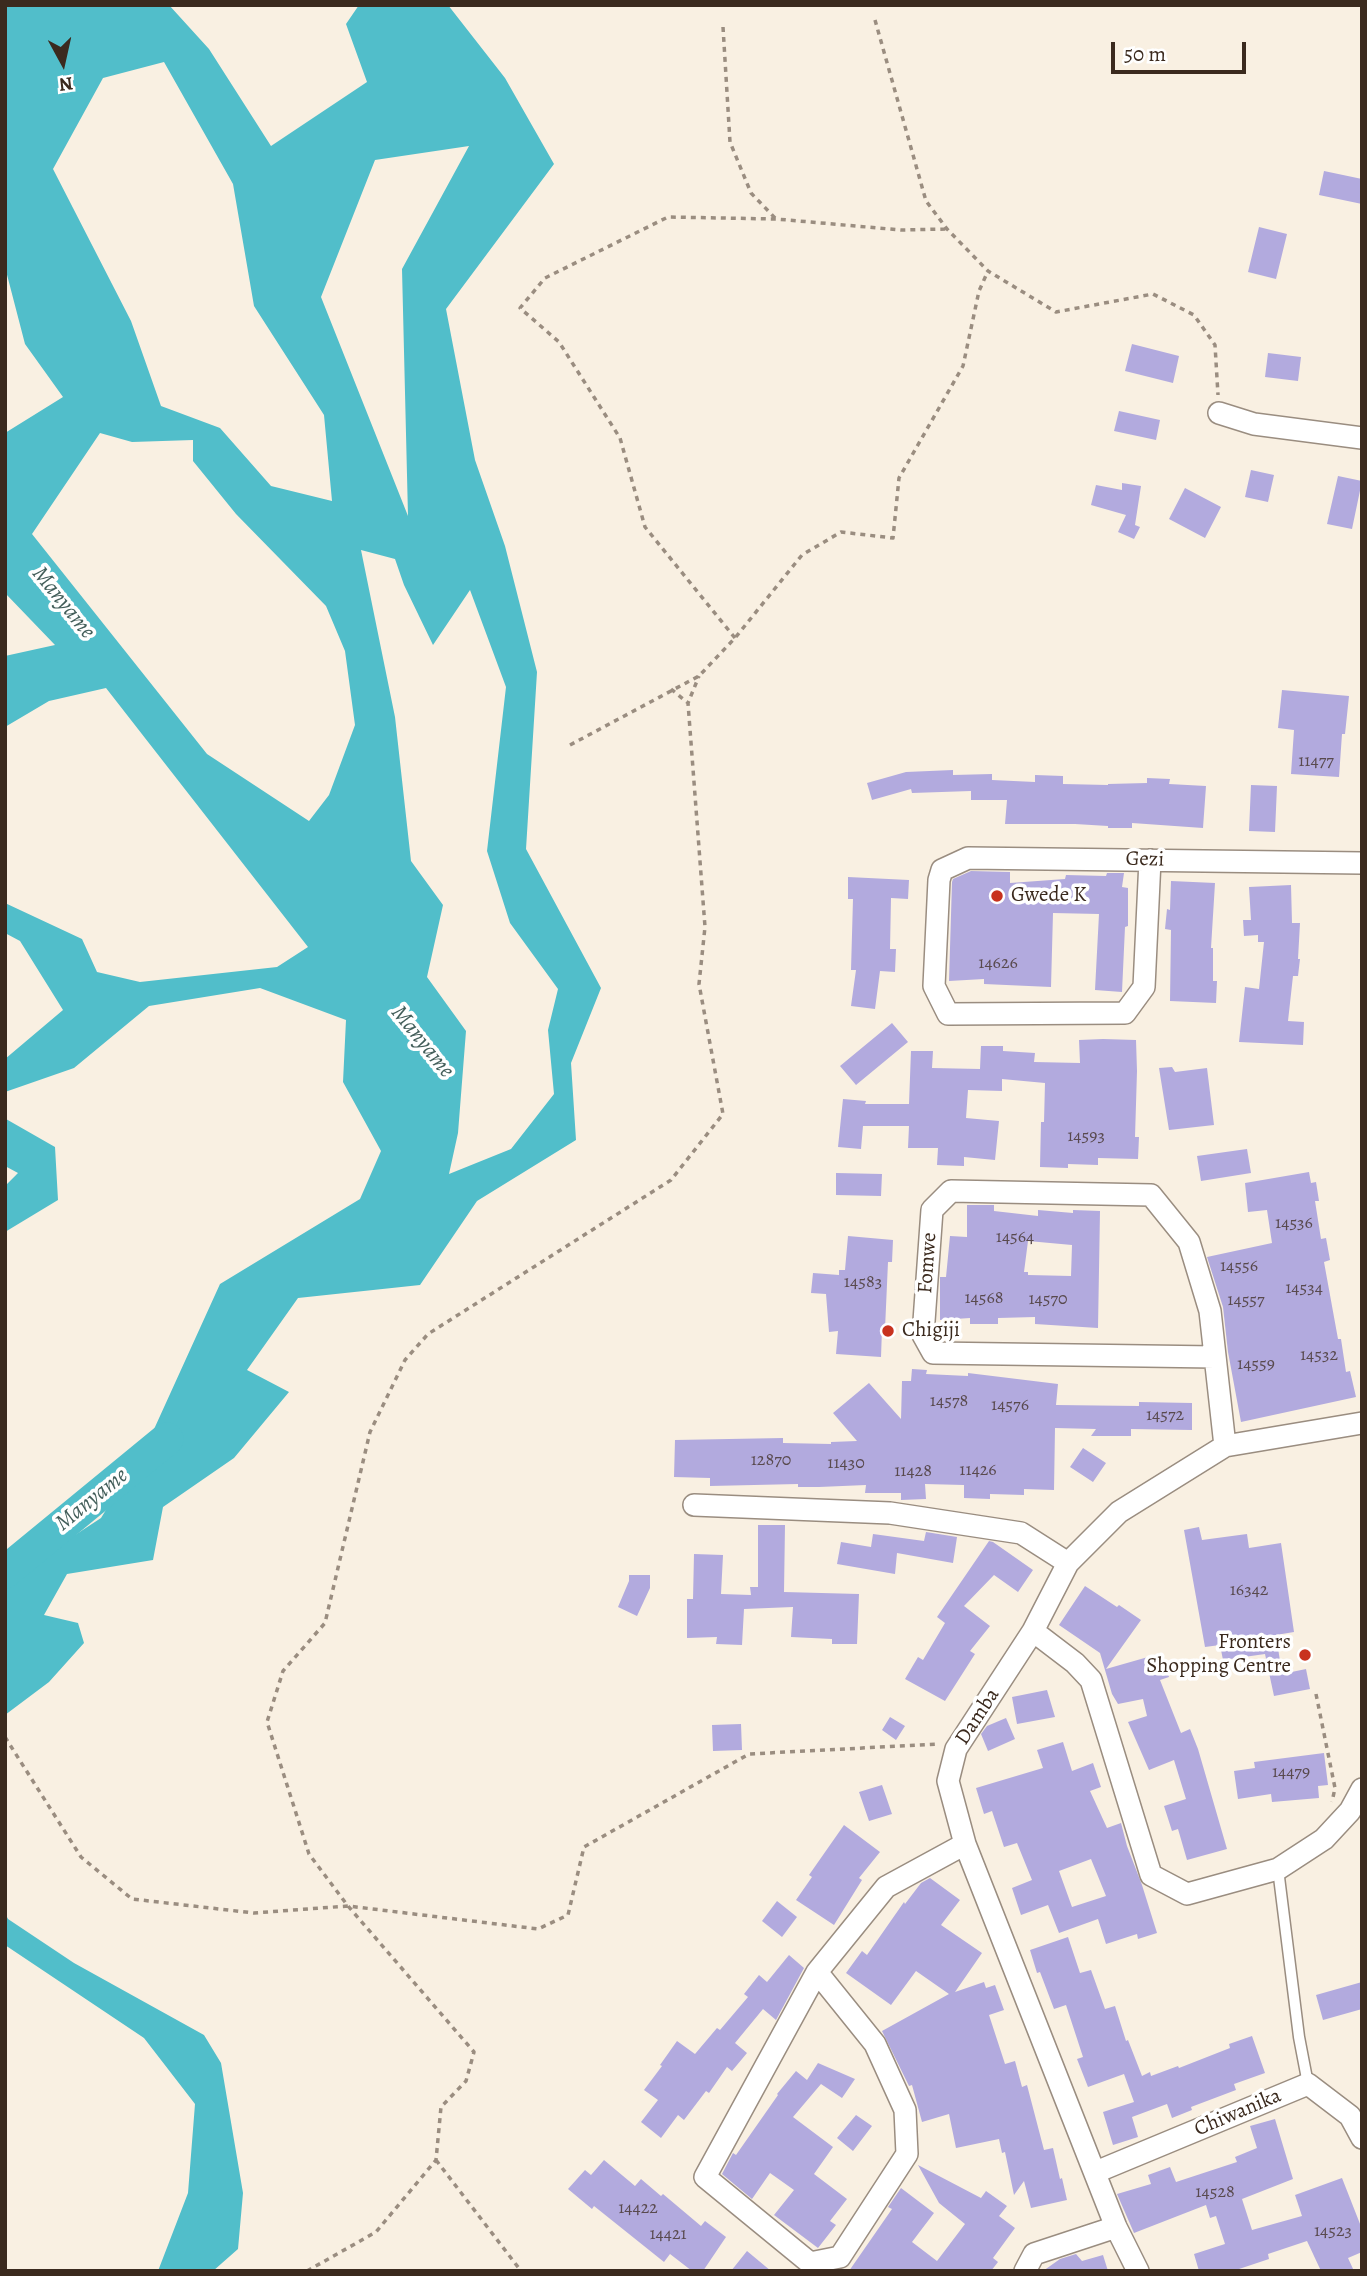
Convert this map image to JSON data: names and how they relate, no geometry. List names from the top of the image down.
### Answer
{
  "streets": {
    "street": [
      "Gezi",
      "Fomwe",
      "Damba",
      "Chiwanika"
    ]
  },
  "crossings": [
    ["Fomwe", "Damba"],
    ["Damba", "Chiwanika"]
  ],
  "water": ["Manyame"],
  "places": ["Gwede K", "Chigiji", "Fronters Shopping Centre"],
  "house_numbers": [
    "11477",
    "14626",
    "14593",
    "14536",
    "14564",
    "14556",
    "14583",
    "14534",
    "14568",
    "14570",
    "14557",
    "14532",
    "14559",
    "14578",
    "14576",
    "14572",
    "12870",
    "11430",
    "11426",
    "11428",
    "16342",
    "14479",
    "14528",
    "14422",
    "14523",
    "14421"
  ],
  "scale_bar": "50 m",
  "north": "bottom"
}
